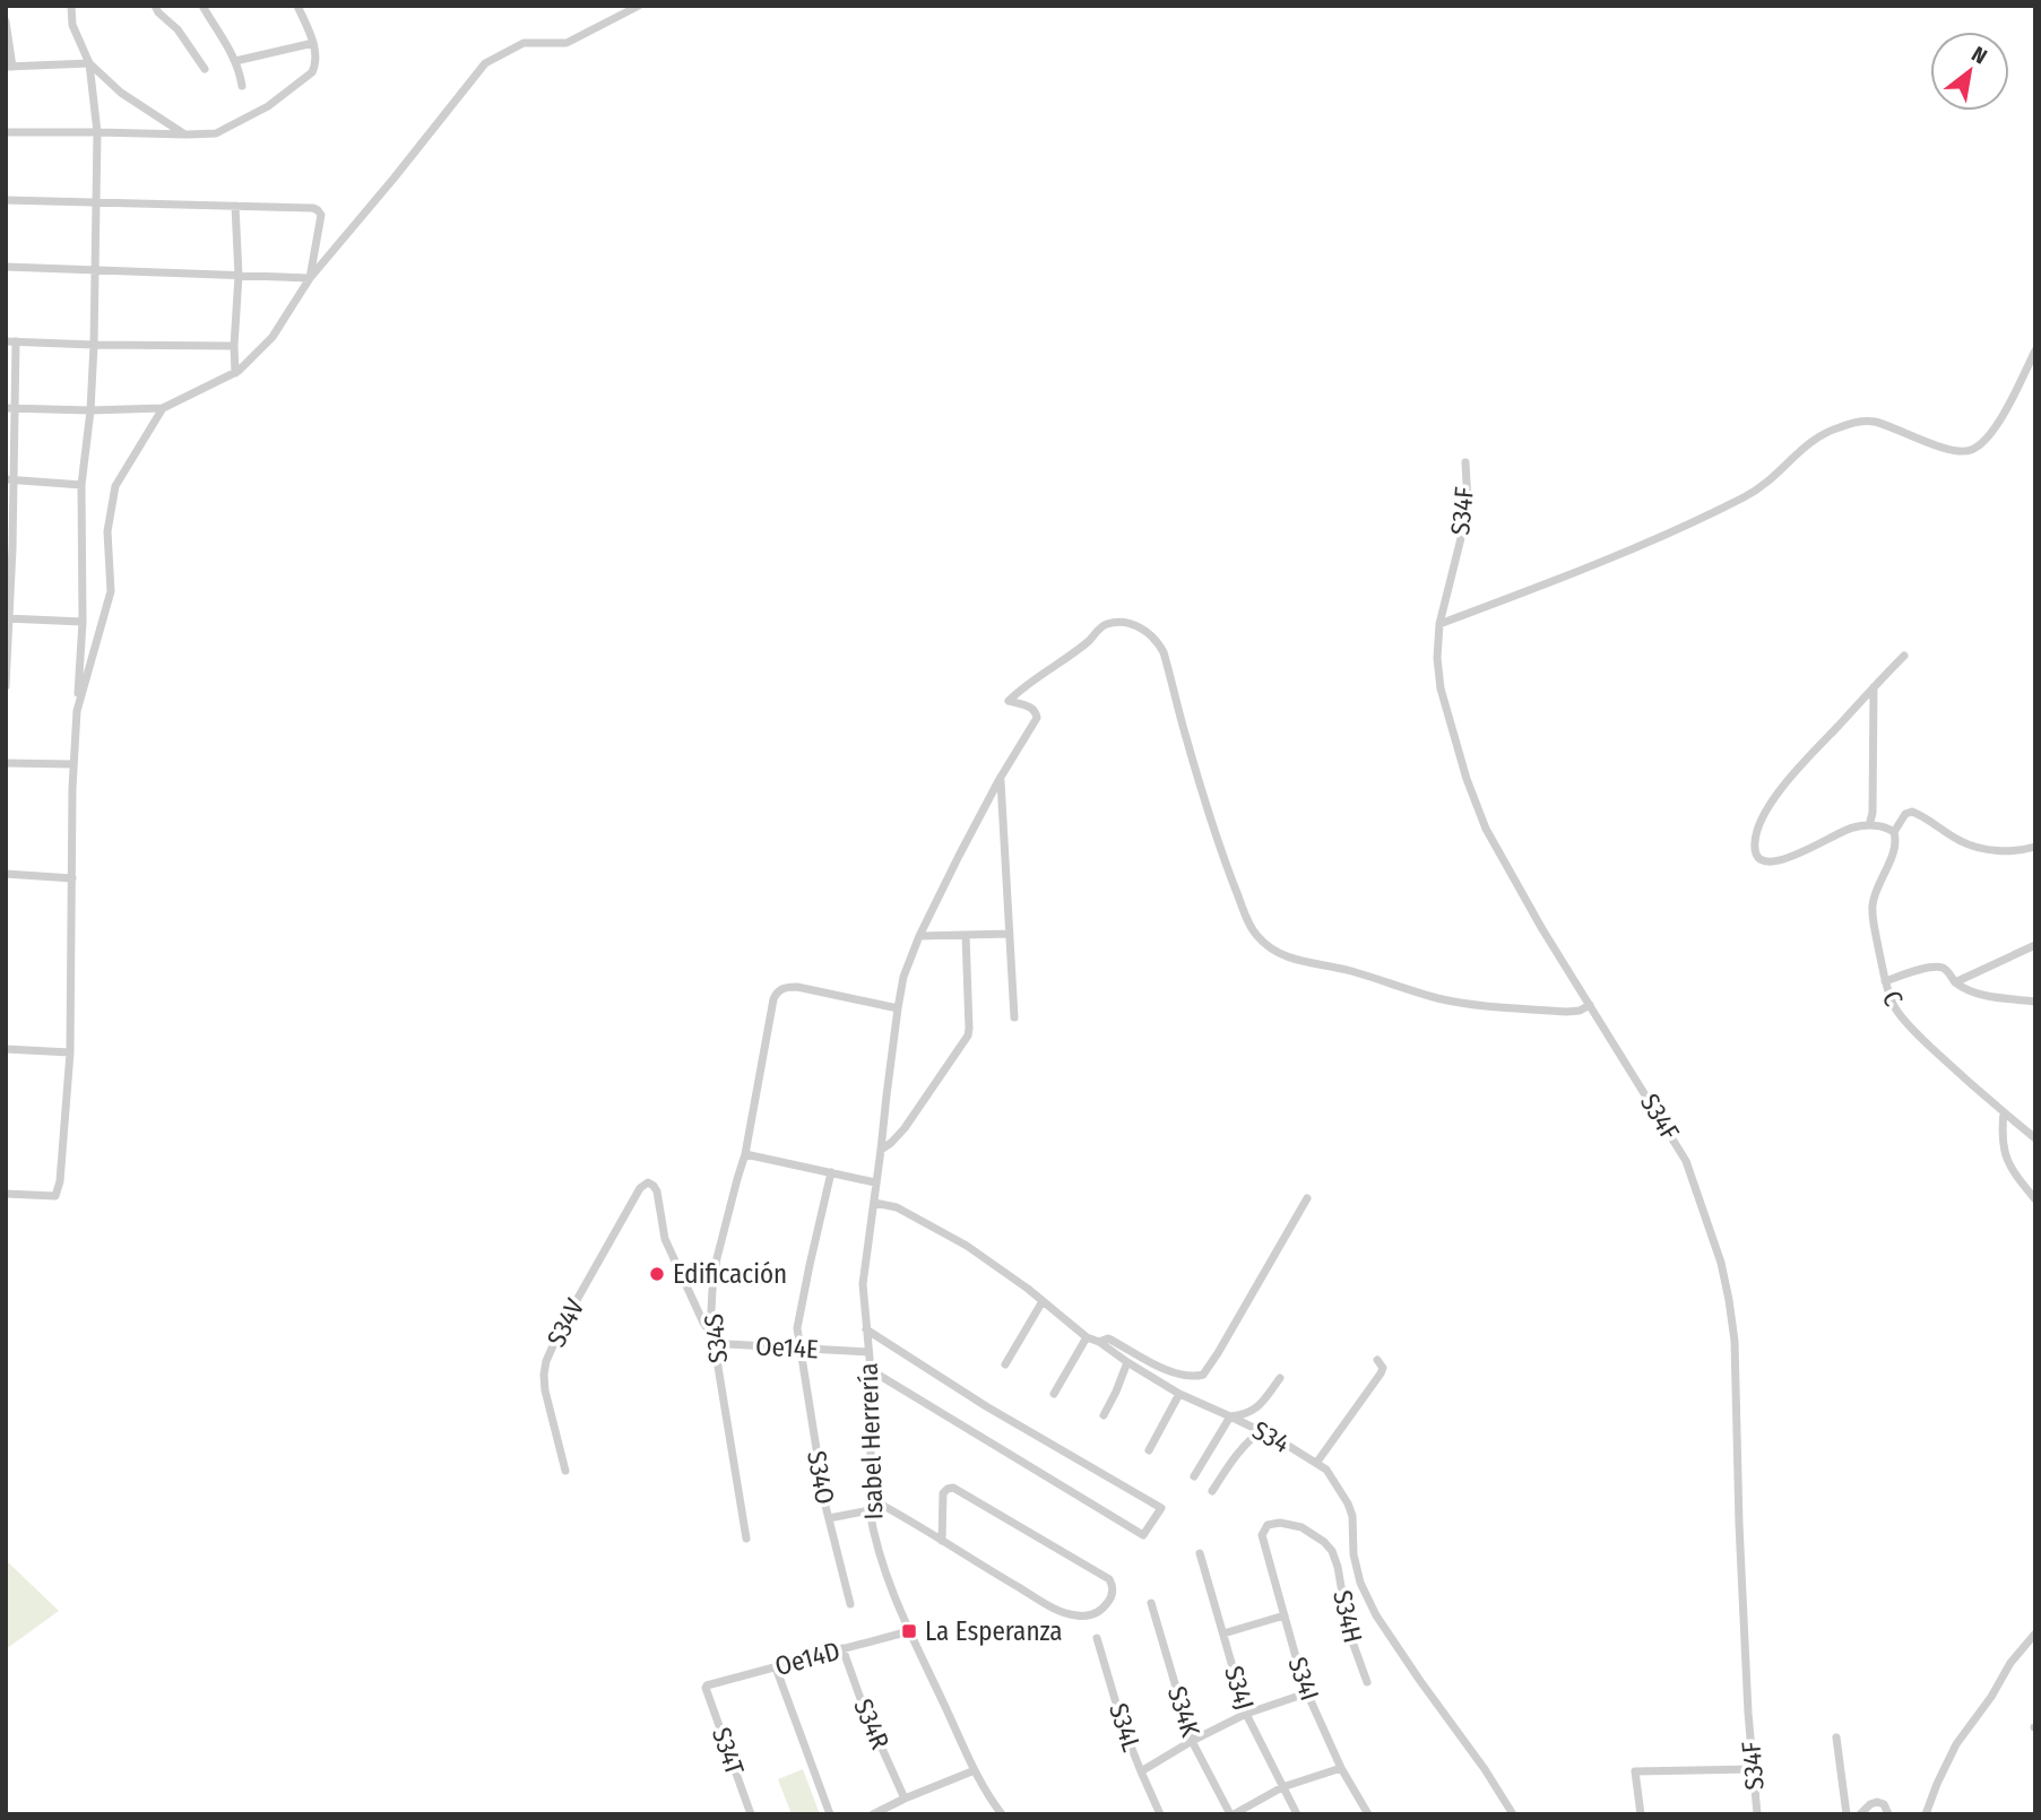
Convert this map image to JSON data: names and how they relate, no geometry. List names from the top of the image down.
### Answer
{
  "streets": {
    "street": [
      "S34F",
      "C",
      "S34V",
      "S34S",
      "Oe14E",
      "S34",
      "Isabel Herrería",
      "S34O",
      "S34H",
      "Oe14D",
      "S34I",
      "S34J",
      "S34K",
      "S34R",
      "S34L",
      "S34T"
    ]
  },
  "crossings": [
    ["S34F", "Isabel Herrería"],
    ["S34V", "S34S"],
    ["S34V", "Oe14E"],
    ["S34S", "Oe14E"],
    ["S34S", "Isabel Herrería"],
    ["Oe14E", "Isabel Herrería"],
    ["Oe14E", "S34O"],
    ["S34", "Isabel Herrería"],
    ["Isabel Herrería", "Oe14D"],
    ["S34H", "S34I"],
    ["Oe14D", "S34R"],
    ["Oe14D", "S34T"]
  ],
  "places": {
    "other": ["Edificación"],
    "transit": ["La Esperanza"]
  },
  "north": "top right"
}
